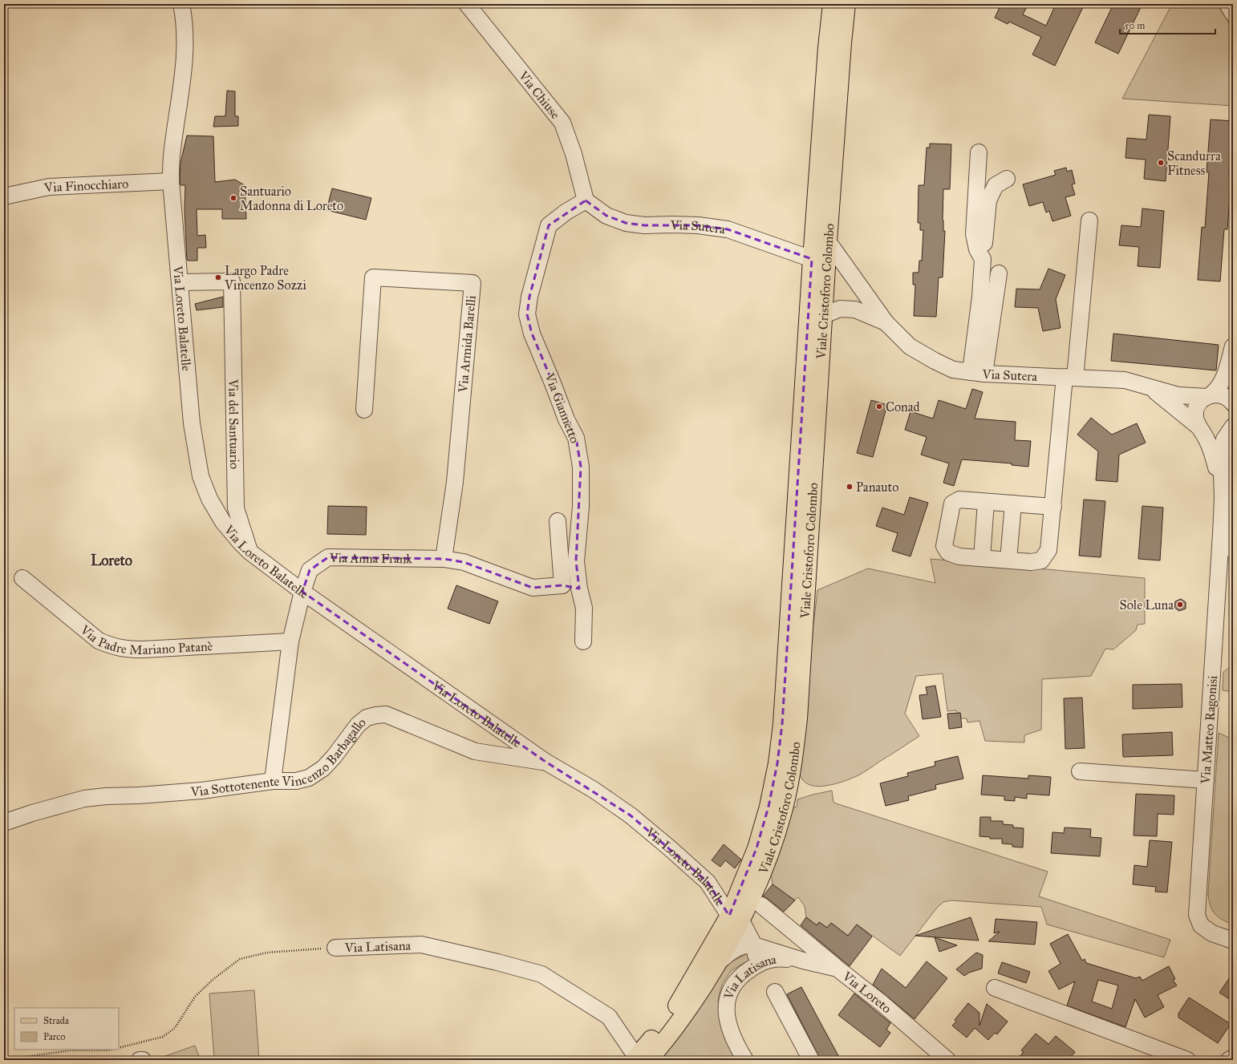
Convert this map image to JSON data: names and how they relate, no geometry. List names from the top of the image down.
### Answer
{
  "streets": {
    "main road": ["Viale Cristoforo Colombo"],
    "street": [
      "Via Chiuse",
      "Via Finocchiaro",
      "Via Sutera",
      "Via Loreto Balatelle",
      "Via Armida Barelli",
      "Via Giannetto",
      "Via del Santuario",
      "Via Anna Frank",
      "Via Padre Mariano Patanè",
      "Via Matteo Ragonisi",
      "Via Sottotenente Vincenzo Barbagallo",
      "Via Latisana",
      "Via Loreto"
    ]
  },
  "crossings": [
    ["Via Chiuse", "Via Sutera"],
    ["Via Chiuse", "Via Giannetto"],
    ["Via Finocchiaro", "Via Loreto Balatelle"],
    ["Via Sutera", "Viale Cristoforo Colombo"],
    ["Via Sutera", "Via Giannetto"],
    ["Viale Cristoforo Colombo", "Via Loreto Balatelle"],
    ["Viale Cristoforo Colombo", "Via Latisana"],
    ["Via Loreto Balatelle", "Via del Santuario"],
    ["Via Loreto Balatelle", "Via Anna Frank"],
    ["Via Loreto Balatelle", "Via Sottotenente Vincenzo Barbagallo"],
    ["Via Loreto Balatelle", "Via Loreto"],
    ["Via Armida Barelli", "Via Anna Frank"],
    ["Via Giannetto", "Via Anna Frank"],
    ["Via Anna Frank", "Via Padre Mariano Patanè"],
    ["Via Anna Frank", "Via Sottotenente Vincenzo Barbagallo"],
    ["Via Latisana", "Via Loreto"]
  ],
  "districts": ["Loreto"],
  "places": [
    "Scandurra Fitness",
    "Santuario Madonna di Loreto",
    "Largo Padre Vincenzo Sozzi",
    "Conad",
    "Panauto",
    "Sole Luna"
  ],
  "legend": ["Strada", "Parco"],
  "scale_bar": "50 m"
}
